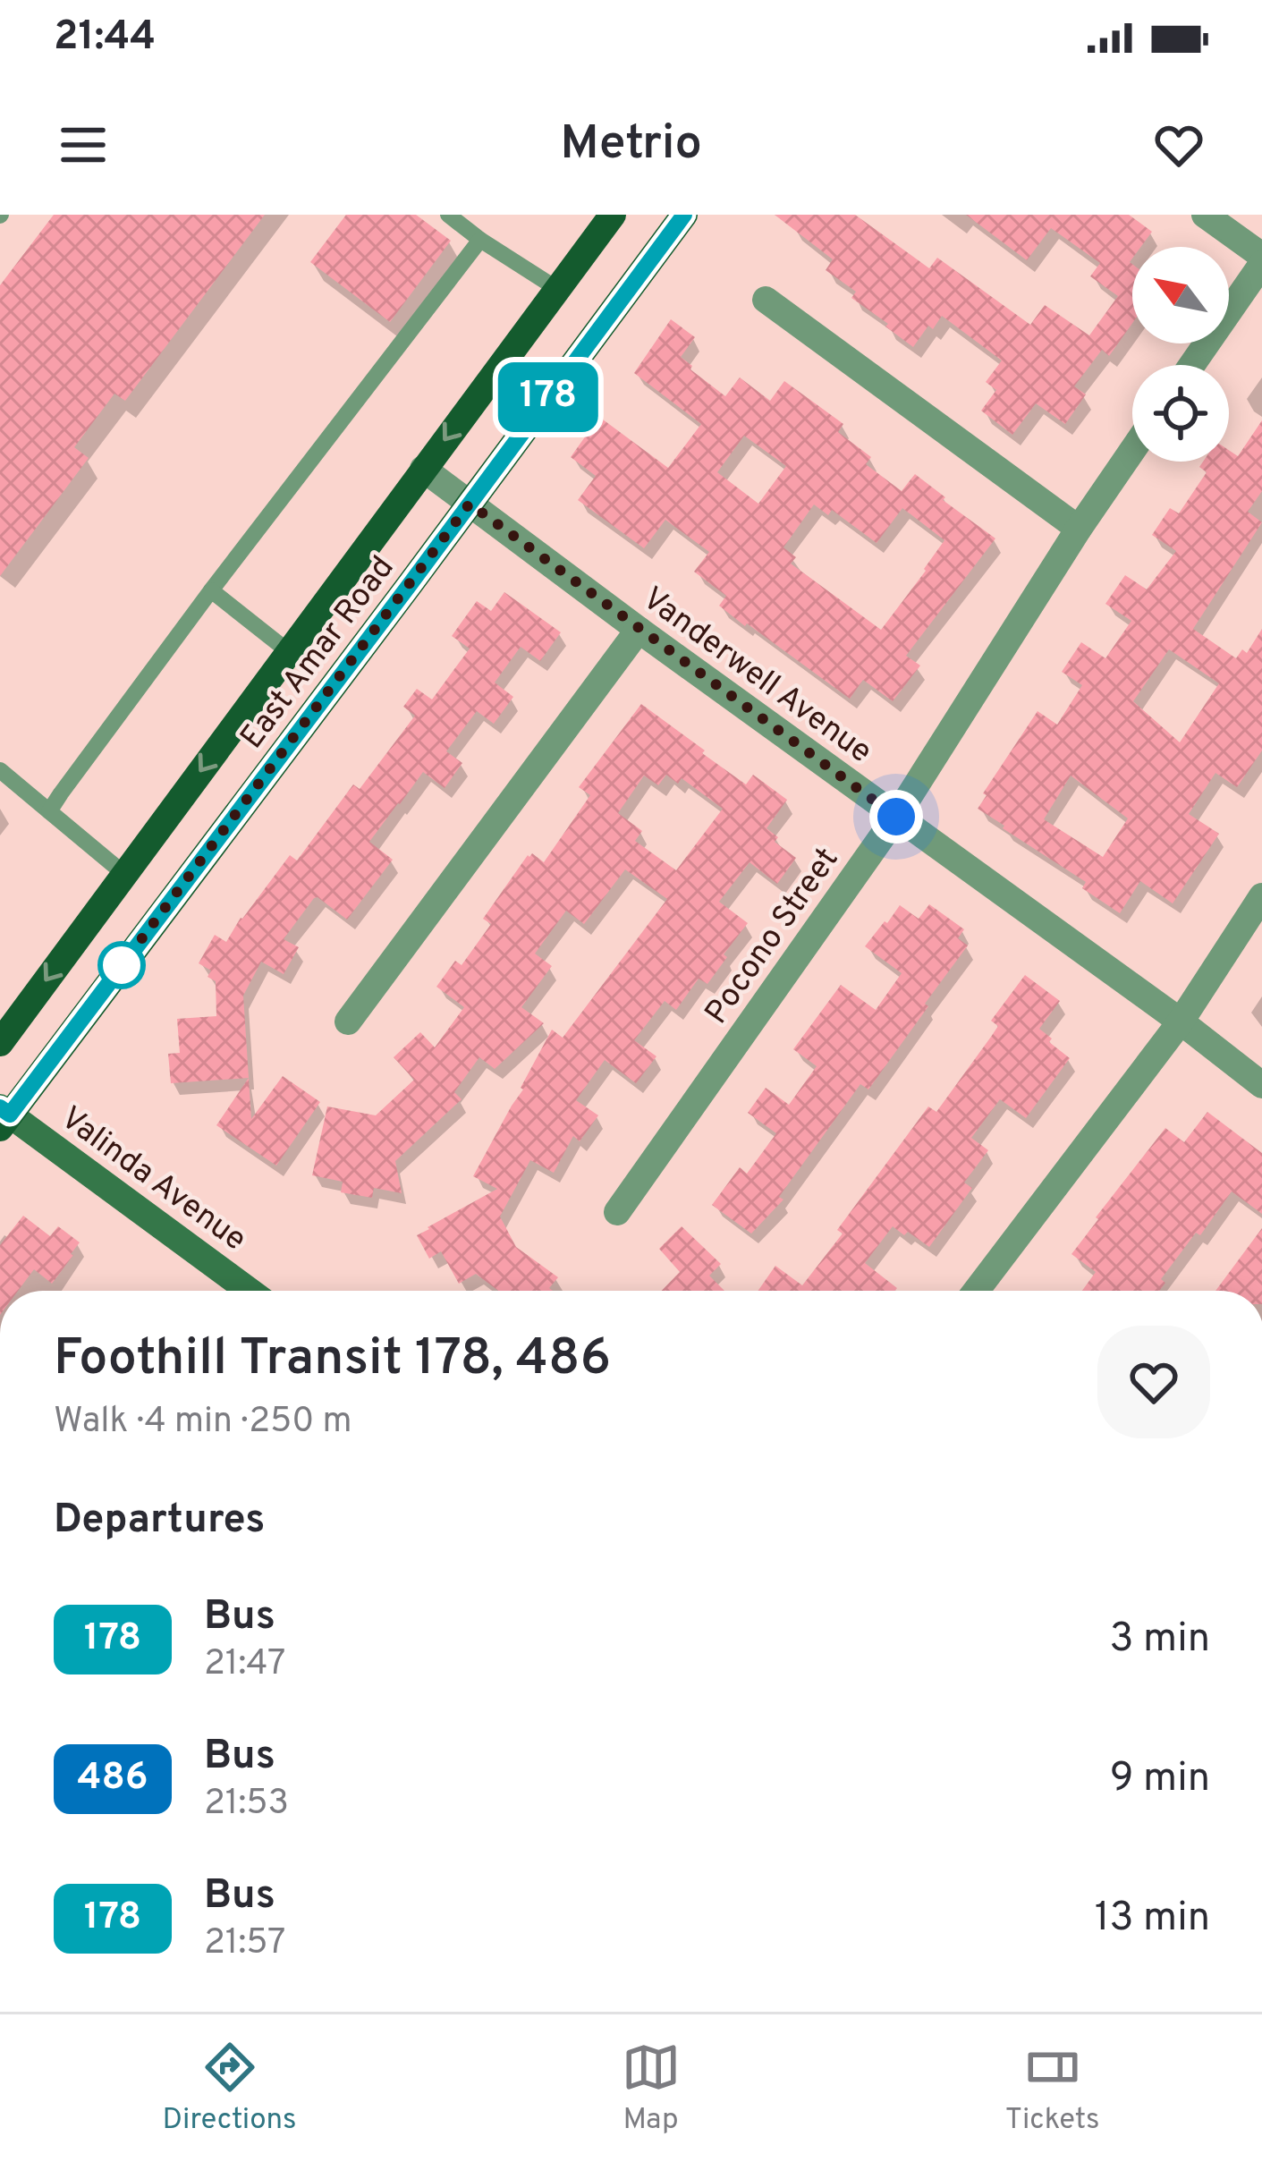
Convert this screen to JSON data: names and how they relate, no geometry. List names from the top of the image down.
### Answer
{
  "streets": {
    "main road": ["East Amar Road", "Valinda Avenue"],
    "street": ["Vanderwell Avenue", "Pocono Street"]
  },
  "crossings": [
    ["East Amar Road", "Vanderwell Avenue"],
    ["East Amar Road", "Valinda Avenue"],
    ["Vanderwell Avenue", "Pocono Street"]
  ],
  "lines": ["bus line 178"],
  "north": "top left",
  "page": {
    "status": "21:44",
    "header": "Metrio",
    "on_map": "178",
    "heading": [
      ["Foothill Transit 178, 486", "Walk · 4 min · 250 m"],
      "Departures"
    ],
    "list": [
      {
        "mark": "178",
        "name": "Bus",
        "note": "21:47",
        "value": "3 min"
      },
      {
        "mark": "486",
        "name": "Bus",
        "note": "21:53",
        "value": "9 min"
      },
      {
        "mark": "178",
        "name": "Bus",
        "note": "21:57",
        "value": "13 min"
      }
    ],
    "tabs": ["Directions", "Map", "Tickets"]
  }
}
